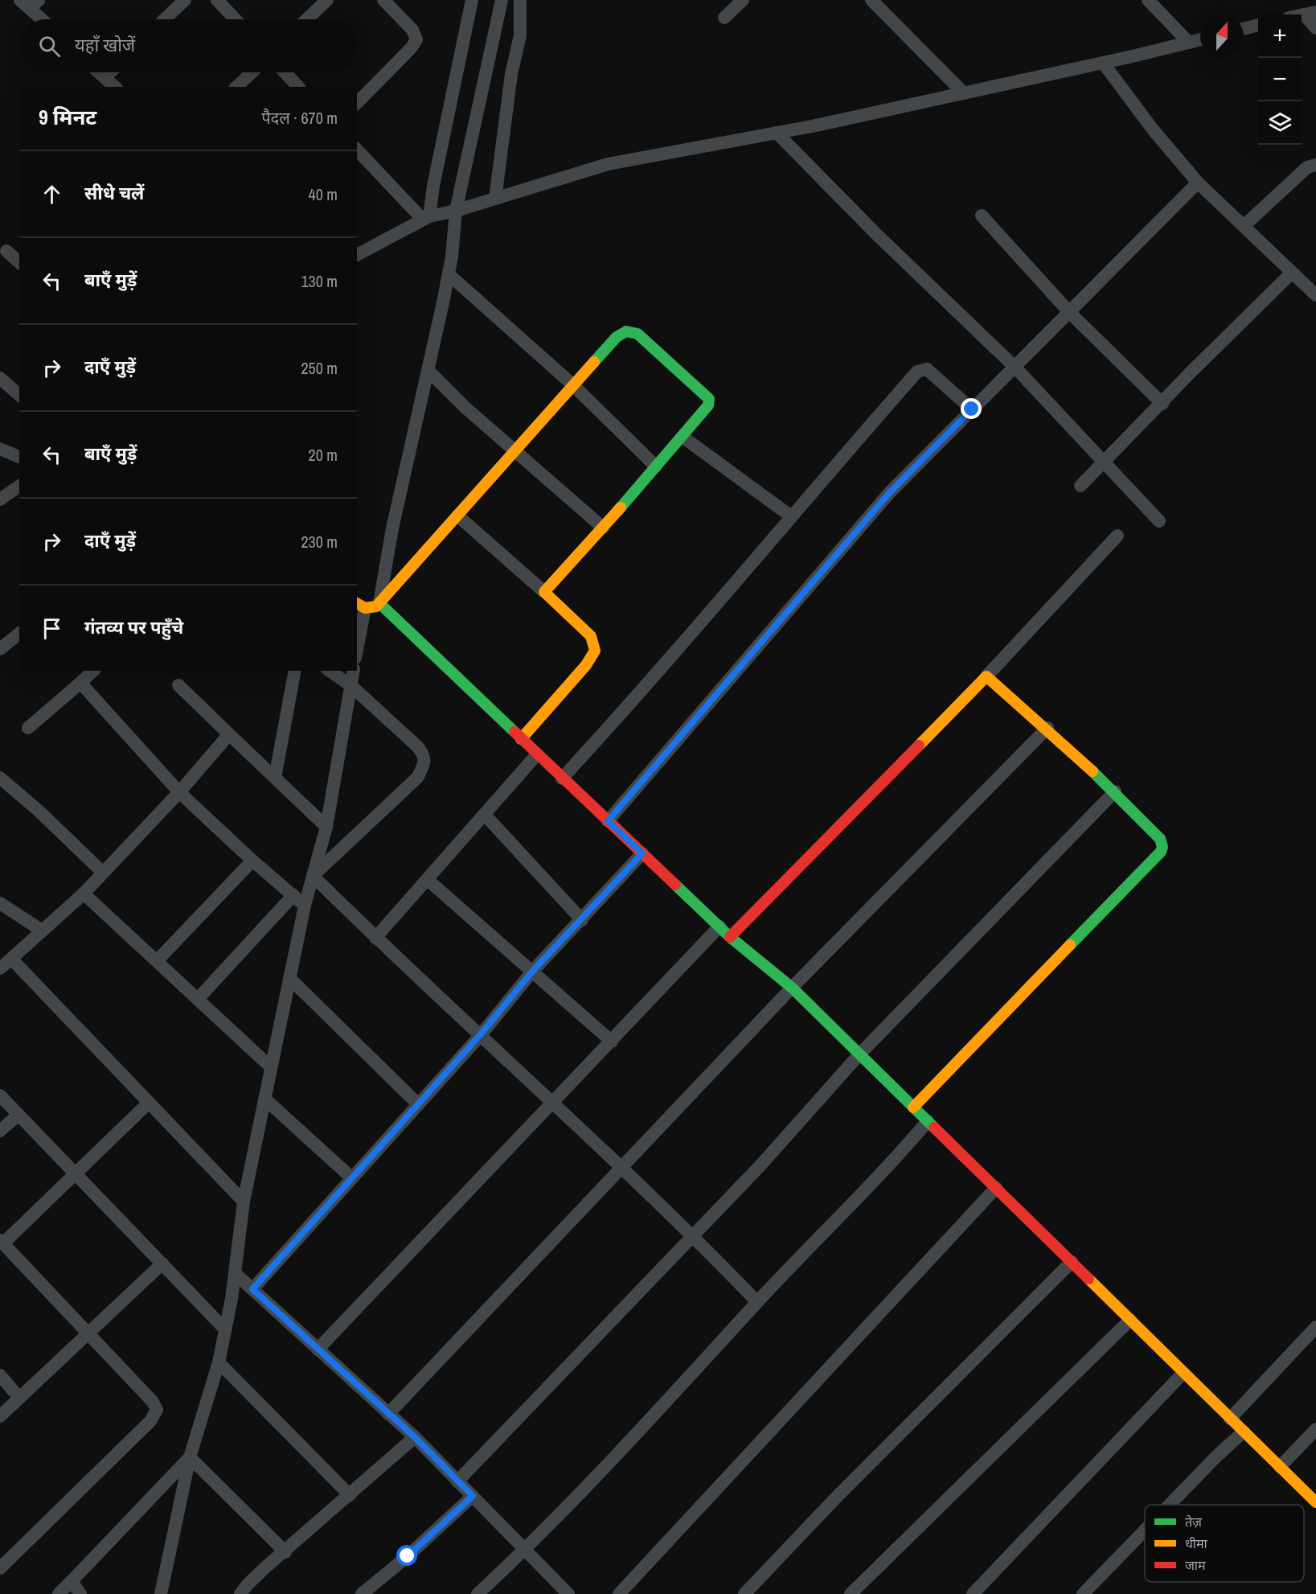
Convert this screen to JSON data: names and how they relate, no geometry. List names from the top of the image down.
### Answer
{
  "legend": ["तेज़", "धीमा", "जाम"],
  "north": "top",
  "page": {
    "map_buttons": ["+", "−"],
    "search": "यहाँ खोजें",
    "heading": ["9 मिनट", "पैदल · 670 m"],
    "list": [
      ["सीधे चलें", "40 m"],
      ["बाएँ मुड़ें", "130 m"],
      ["दाएँ मुड़ें", "250 m"],
      ["बाएँ मुड़ें", "20 m"],
      ["दाएँ मुड़ें", "230 m"],
      "गंतव्य पर पहुँचे"
    ]
  }
}
